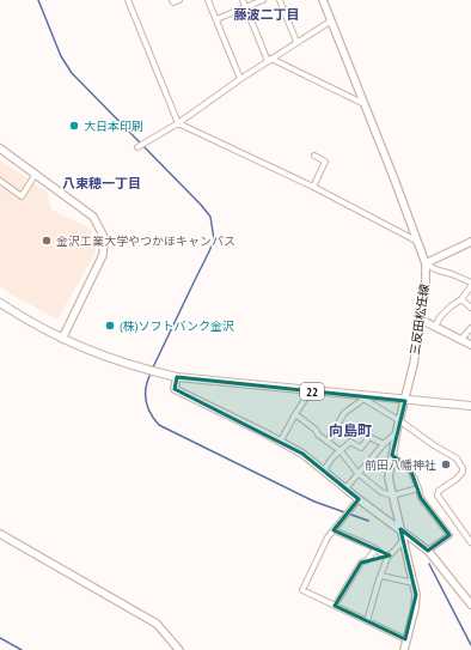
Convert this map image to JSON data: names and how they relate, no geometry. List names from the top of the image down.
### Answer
{
  "streets": {
    "main road": ["22"],
    "street": ["三反田松任線"]
  },
  "crossings": [
    ["三反田松任線", "22"]
  ],
  "districts": ["藤波二丁目", "八束穂一丁目", "向島町"],
  "places": [
    "大日本印刷",
    "金沢工業大学やつかほキャンパス",
    "(株)ソフトバンク金沢",
    "前田八幡神社"
  ]
}
